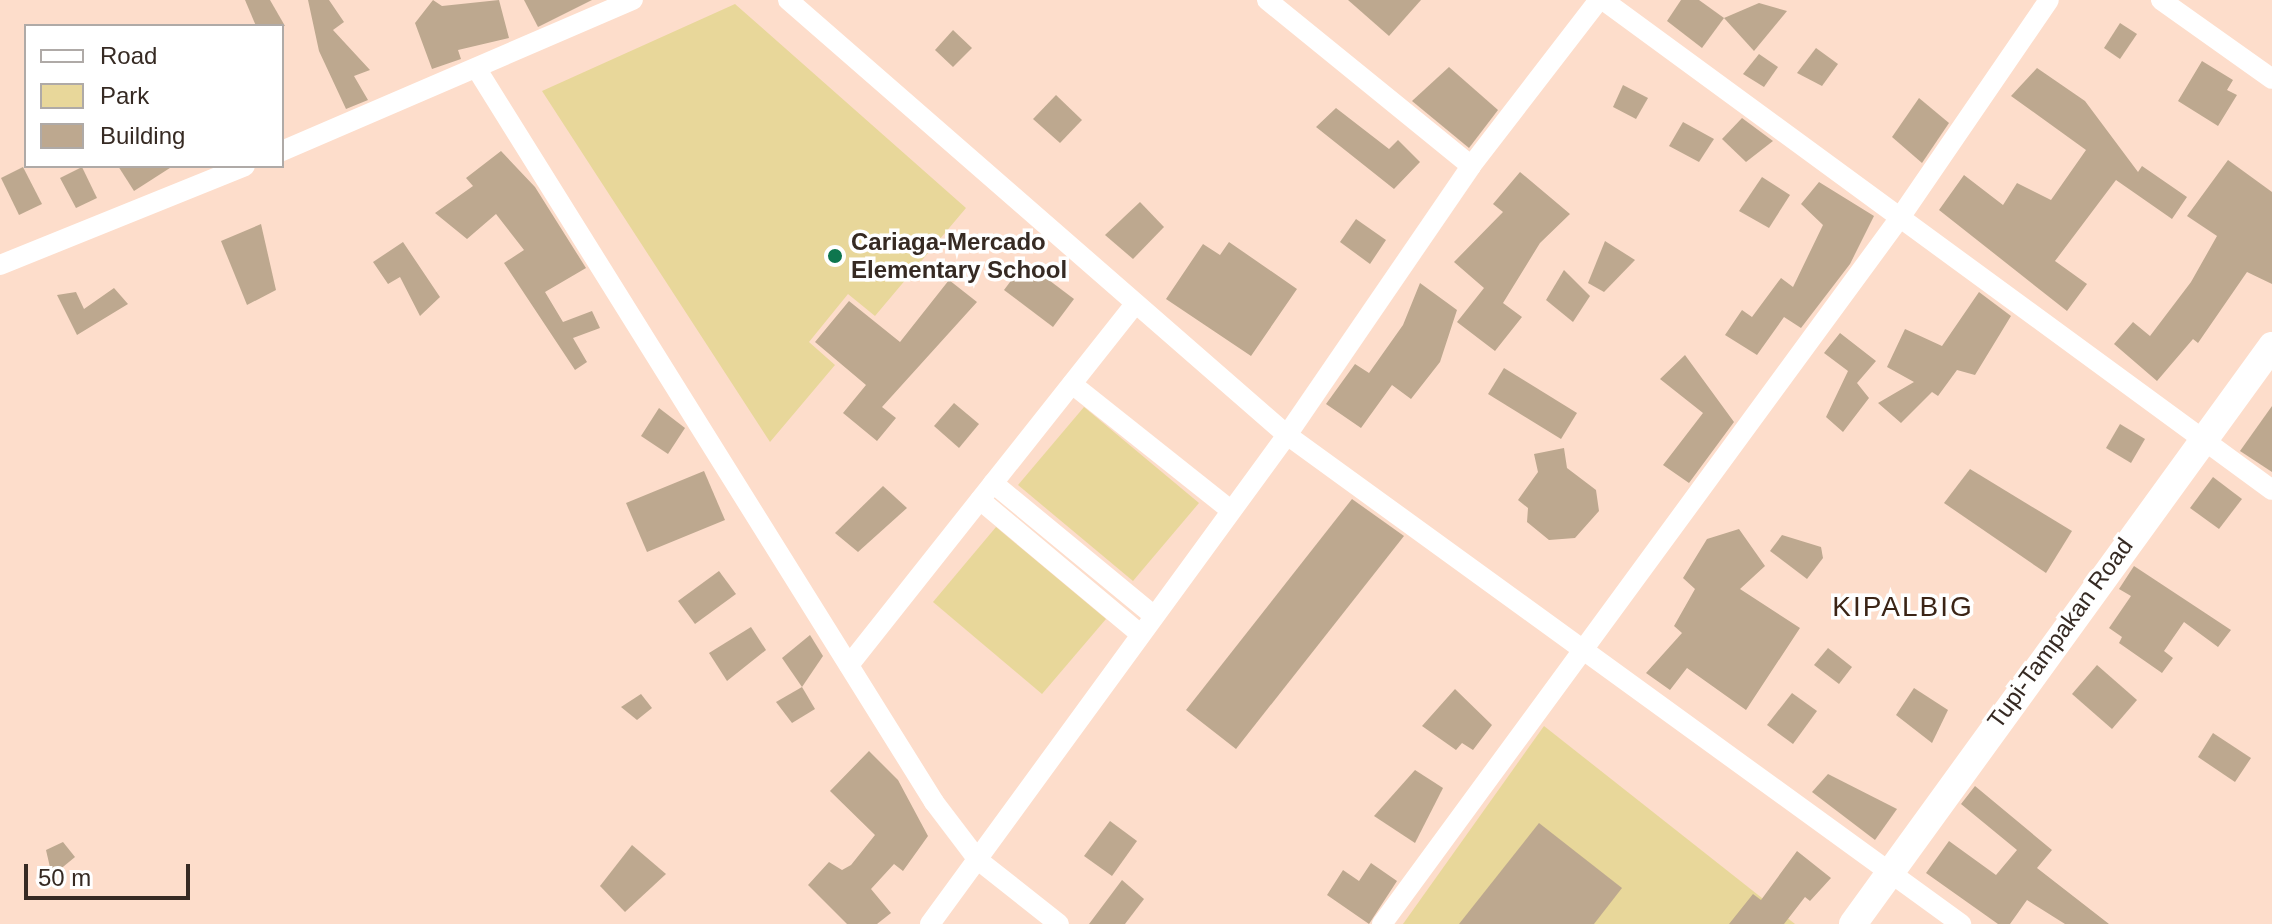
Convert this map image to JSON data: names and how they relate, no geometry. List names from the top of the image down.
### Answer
{
  "streets": {
    "main road": ["Tupi-Tampakan Road"]
  },
  "districts": ["KIPALBIG"],
  "places": ["Cariaga-Mercado Elementary School"],
  "legend": ["Road", "Park", "Building"],
  "scale_bar": "50 m"
}
